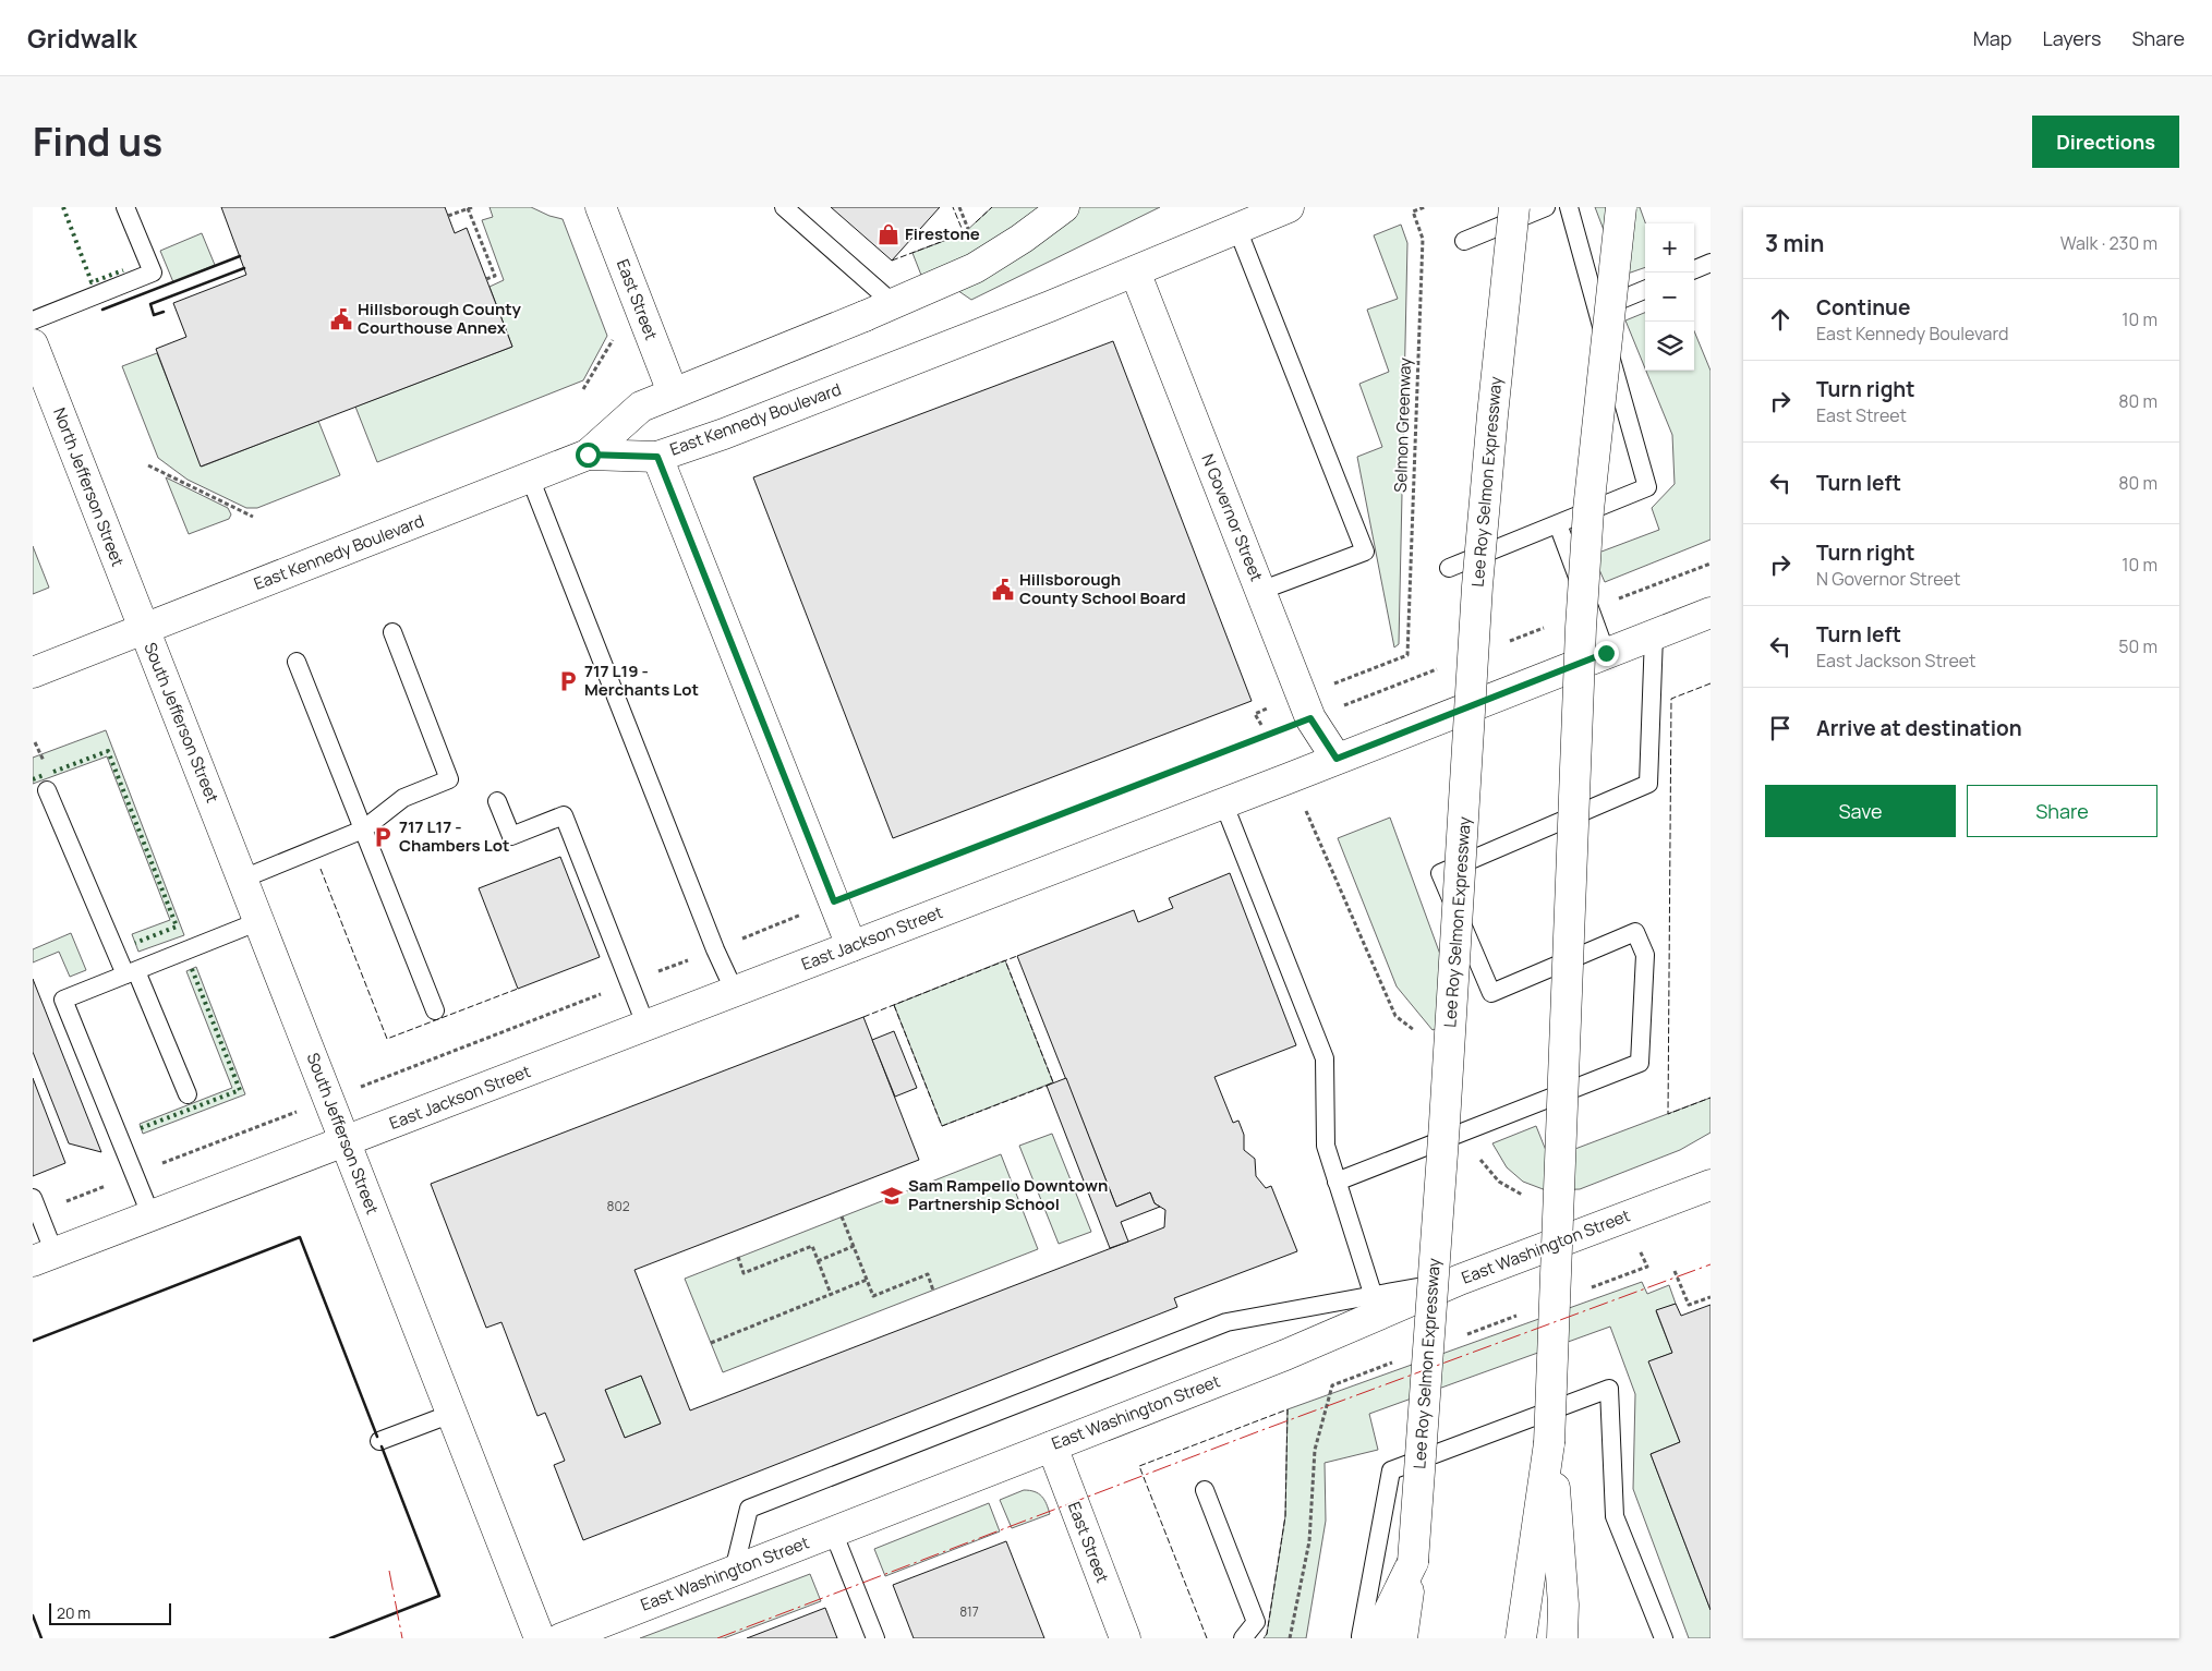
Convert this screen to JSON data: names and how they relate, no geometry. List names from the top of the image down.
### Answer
{
  "streets": {
    "main road": [
      "East Street",
      "East Kennedy Boulevard",
      "Lee Roy Selmon Expressway",
      "North Jefferson Street",
      "N Governor Street",
      "South Jefferson Street",
      "East Jackson Street",
      "East Washington Street"
    ],
    "path": ["Selmon Greenway"]
  },
  "crossings": [
    ["East Street", "East Washington Street"],
    ["East Kennedy Boulevard", "North Jefferson Street"],
    ["East Kennedy Boulevard", "N Governor Street"],
    ["East Kennedy Boulevard", "South Jefferson Street"],
    ["North Jefferson Street", "South Jefferson Street"],
    ["N Governor Street", "East Jackson Street"],
    ["South Jefferson Street", "East Jackson Street"]
  ],
  "places": {
    "shop": ["Firestone"],
    "public building": ["Hillsborough County Courthouse Annex", "Hillsborough County School Board"],
    "parking": ["717 L19 - Merchants Lot", "717 L17 - Chambers Lot"],
    "school or university": ["Sam Rampello Downtown Partnership School"]
  },
  "house_numbers": ["802", "817"],
  "scale_bar": "20 m",
  "page": {
    "header": "Gridwalk",
    "nav": ["Map", "Layers", "Share"],
    "title": "Find us",
    "buttons": [
      "Directions",
      ["Save", "Share"]
    ],
    "heading": ["3 min", "Walk · 230 m"],
    "map_buttons": ["+", "−"],
    "list": [
      ["Continue", "East Kennedy Boulevard", "10 m"],
      ["Turn right", "East Street", "80 m"],
      ["Turn left", "80 m"],
      ["Turn right", "N Governor Street", "10 m"],
      ["Turn left", "East Jackson Street", "50 m"],
      "Arrive at destination"
    ],
    "scale": "20 m"
  }
}
